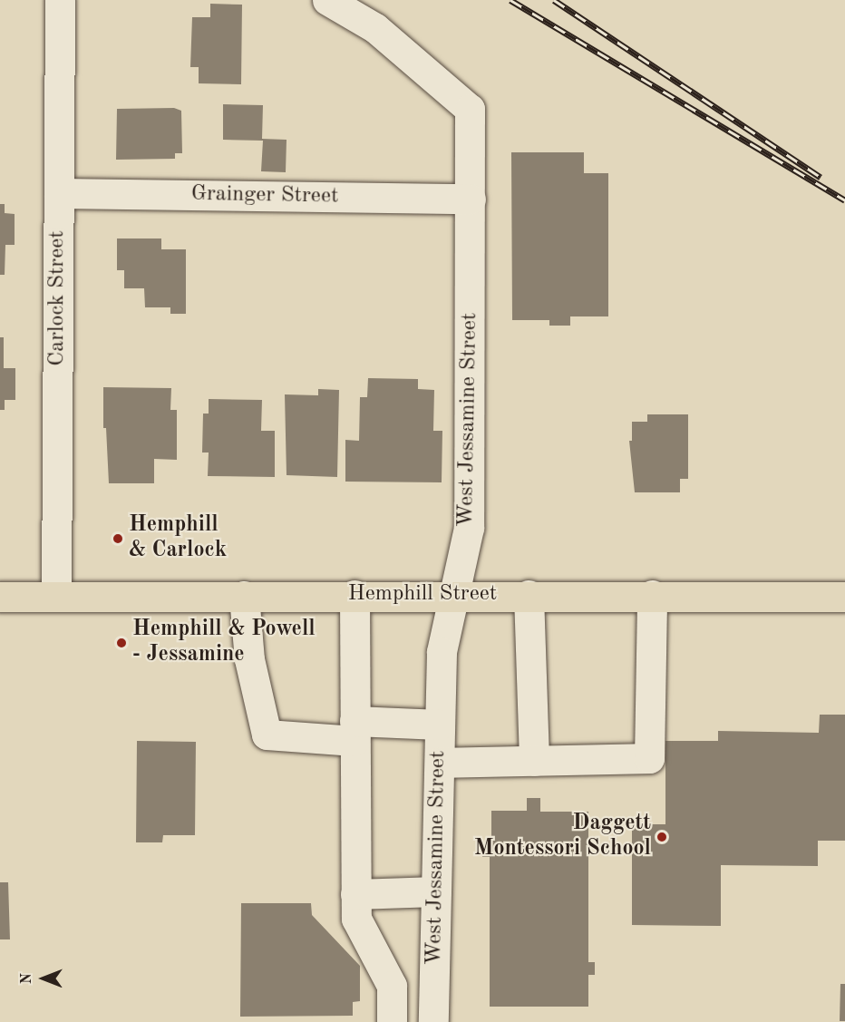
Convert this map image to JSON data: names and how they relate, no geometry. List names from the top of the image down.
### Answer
{
  "streets": {
    "main road": ["Hemphill Street"],
    "street": ["Grainger Street", "Carlock Street", "West Jessamine Street"]
  },
  "crossings": [
    ["Grainger Street", "Carlock Street"],
    ["Grainger Street", "West Jessamine Street"],
    ["Carlock Street", "Hemphill Street"],
    ["West Jessamine Street", "Hemphill Street"]
  ],
  "places": ["Hemphill & Carlock", "Hemphill & Powell - Jessamine", "Daggett Montessori School"],
  "north": "left"
}
